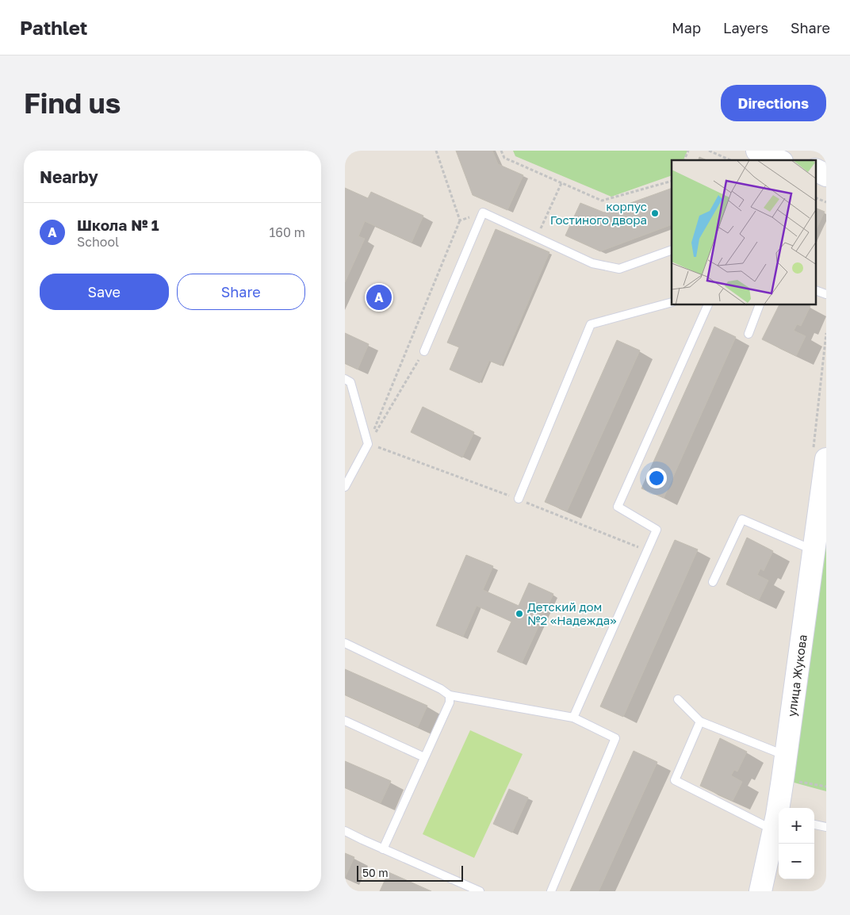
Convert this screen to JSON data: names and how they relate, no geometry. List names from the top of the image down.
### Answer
{
  "streets": {
    "street": ["улица Жукова"]
  },
  "places": ["корпус Гостиного двора", "Детский дом №2 «Надежда»"],
  "scale_bar": "50 m",
  "page": {
    "header": "Pathlet",
    "nav": ["Map", "Layers", "Share"],
    "buttons": [
      "Directions",
      ["Save", "Share"]
    ],
    "title": "Find us",
    "heading": "Nearby",
    "list": [
      {
        "mark": "A",
        "name": "Школа № 1",
        "note": "School",
        "value": "160 m"
      }
    ],
    "pins": "A",
    "map_buttons": ["+", "−"],
    "scale": "50 m"
  }
}
